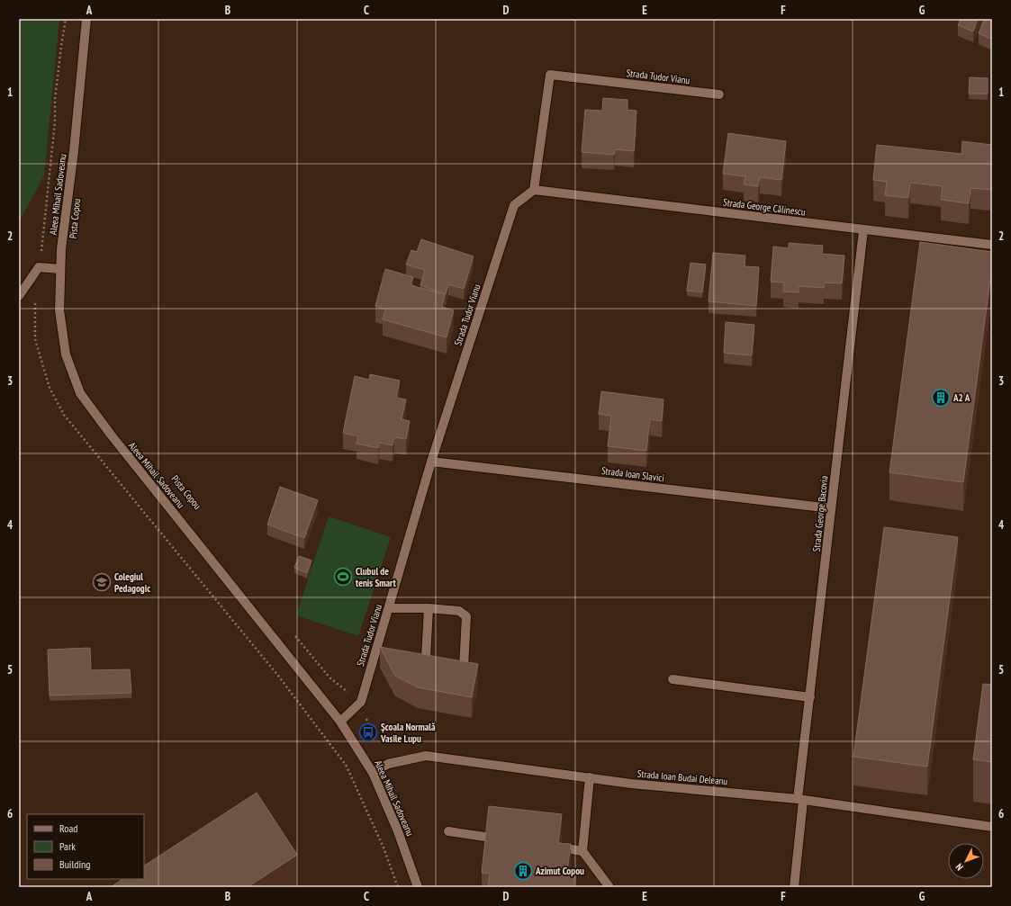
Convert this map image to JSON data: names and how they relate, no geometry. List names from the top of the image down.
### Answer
{
  "streets": {
    "street": [
      "Strada Tudor Vianu",
      "Aleea Mihail Sadoveanu",
      "Strada George Călinescu",
      "Strada Ioan Slavici",
      "Strada George Bacovia",
      "Strada Ioan Budai Deleanu"
    ]
  },
  "crossings": [
    ["Strada Tudor Vianu", "Aleea Mihail Sadoveanu"],
    ["Strada Tudor Vianu", "Strada George Călinescu"],
    ["Strada Tudor Vianu", "Strada Ioan Slavici"],
    ["Aleea Mihail Sadoveanu", "Strada Ioan Budai Deleanu"],
    ["Strada George Călinescu", "Strada George Bacovia"],
    ["Strada Ioan Slavici", "Strada George Bacovia"],
    ["Strada George Bacovia", "Strada Ioan Budai Deleanu"]
  ],
  "places": {
    "building": ["A2 A", "Azimut Copou"],
    "sports": ["Clubul de tenis Smart"],
    "school or university": ["Colegiul Pedagogic"],
    "bus stop": ["Școala Normală Vasile Lupu"]
  },
  "legend": ["Road", "Park", "Building"],
  "north": "bottom left",
  "grid": {
    "columns": [
      "A",
      "B",
      "C",
      "D",
      "E",
      "F",
      "G"
    ],
    "rows": [
      "1",
      "2",
      "3",
      "4",
      "5",
      "6"
    ]
  }
}
